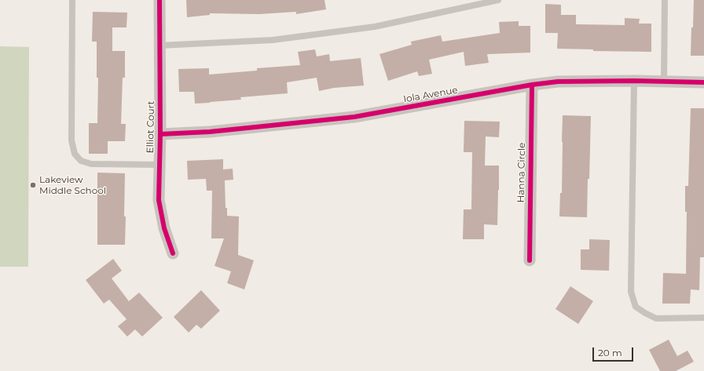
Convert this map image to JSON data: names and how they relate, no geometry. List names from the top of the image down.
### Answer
{
  "streets": {
    "street": ["Iola Avenue", "Elliot Court", "Hanna Circle"]
  },
  "crossings": [
    ["Iola Avenue", "Elliot Court"],
    ["Iola Avenue", "Hanna Circle"]
  ],
  "places": ["Lakeview Middle School"],
  "scale_bar": "20 m"
}
